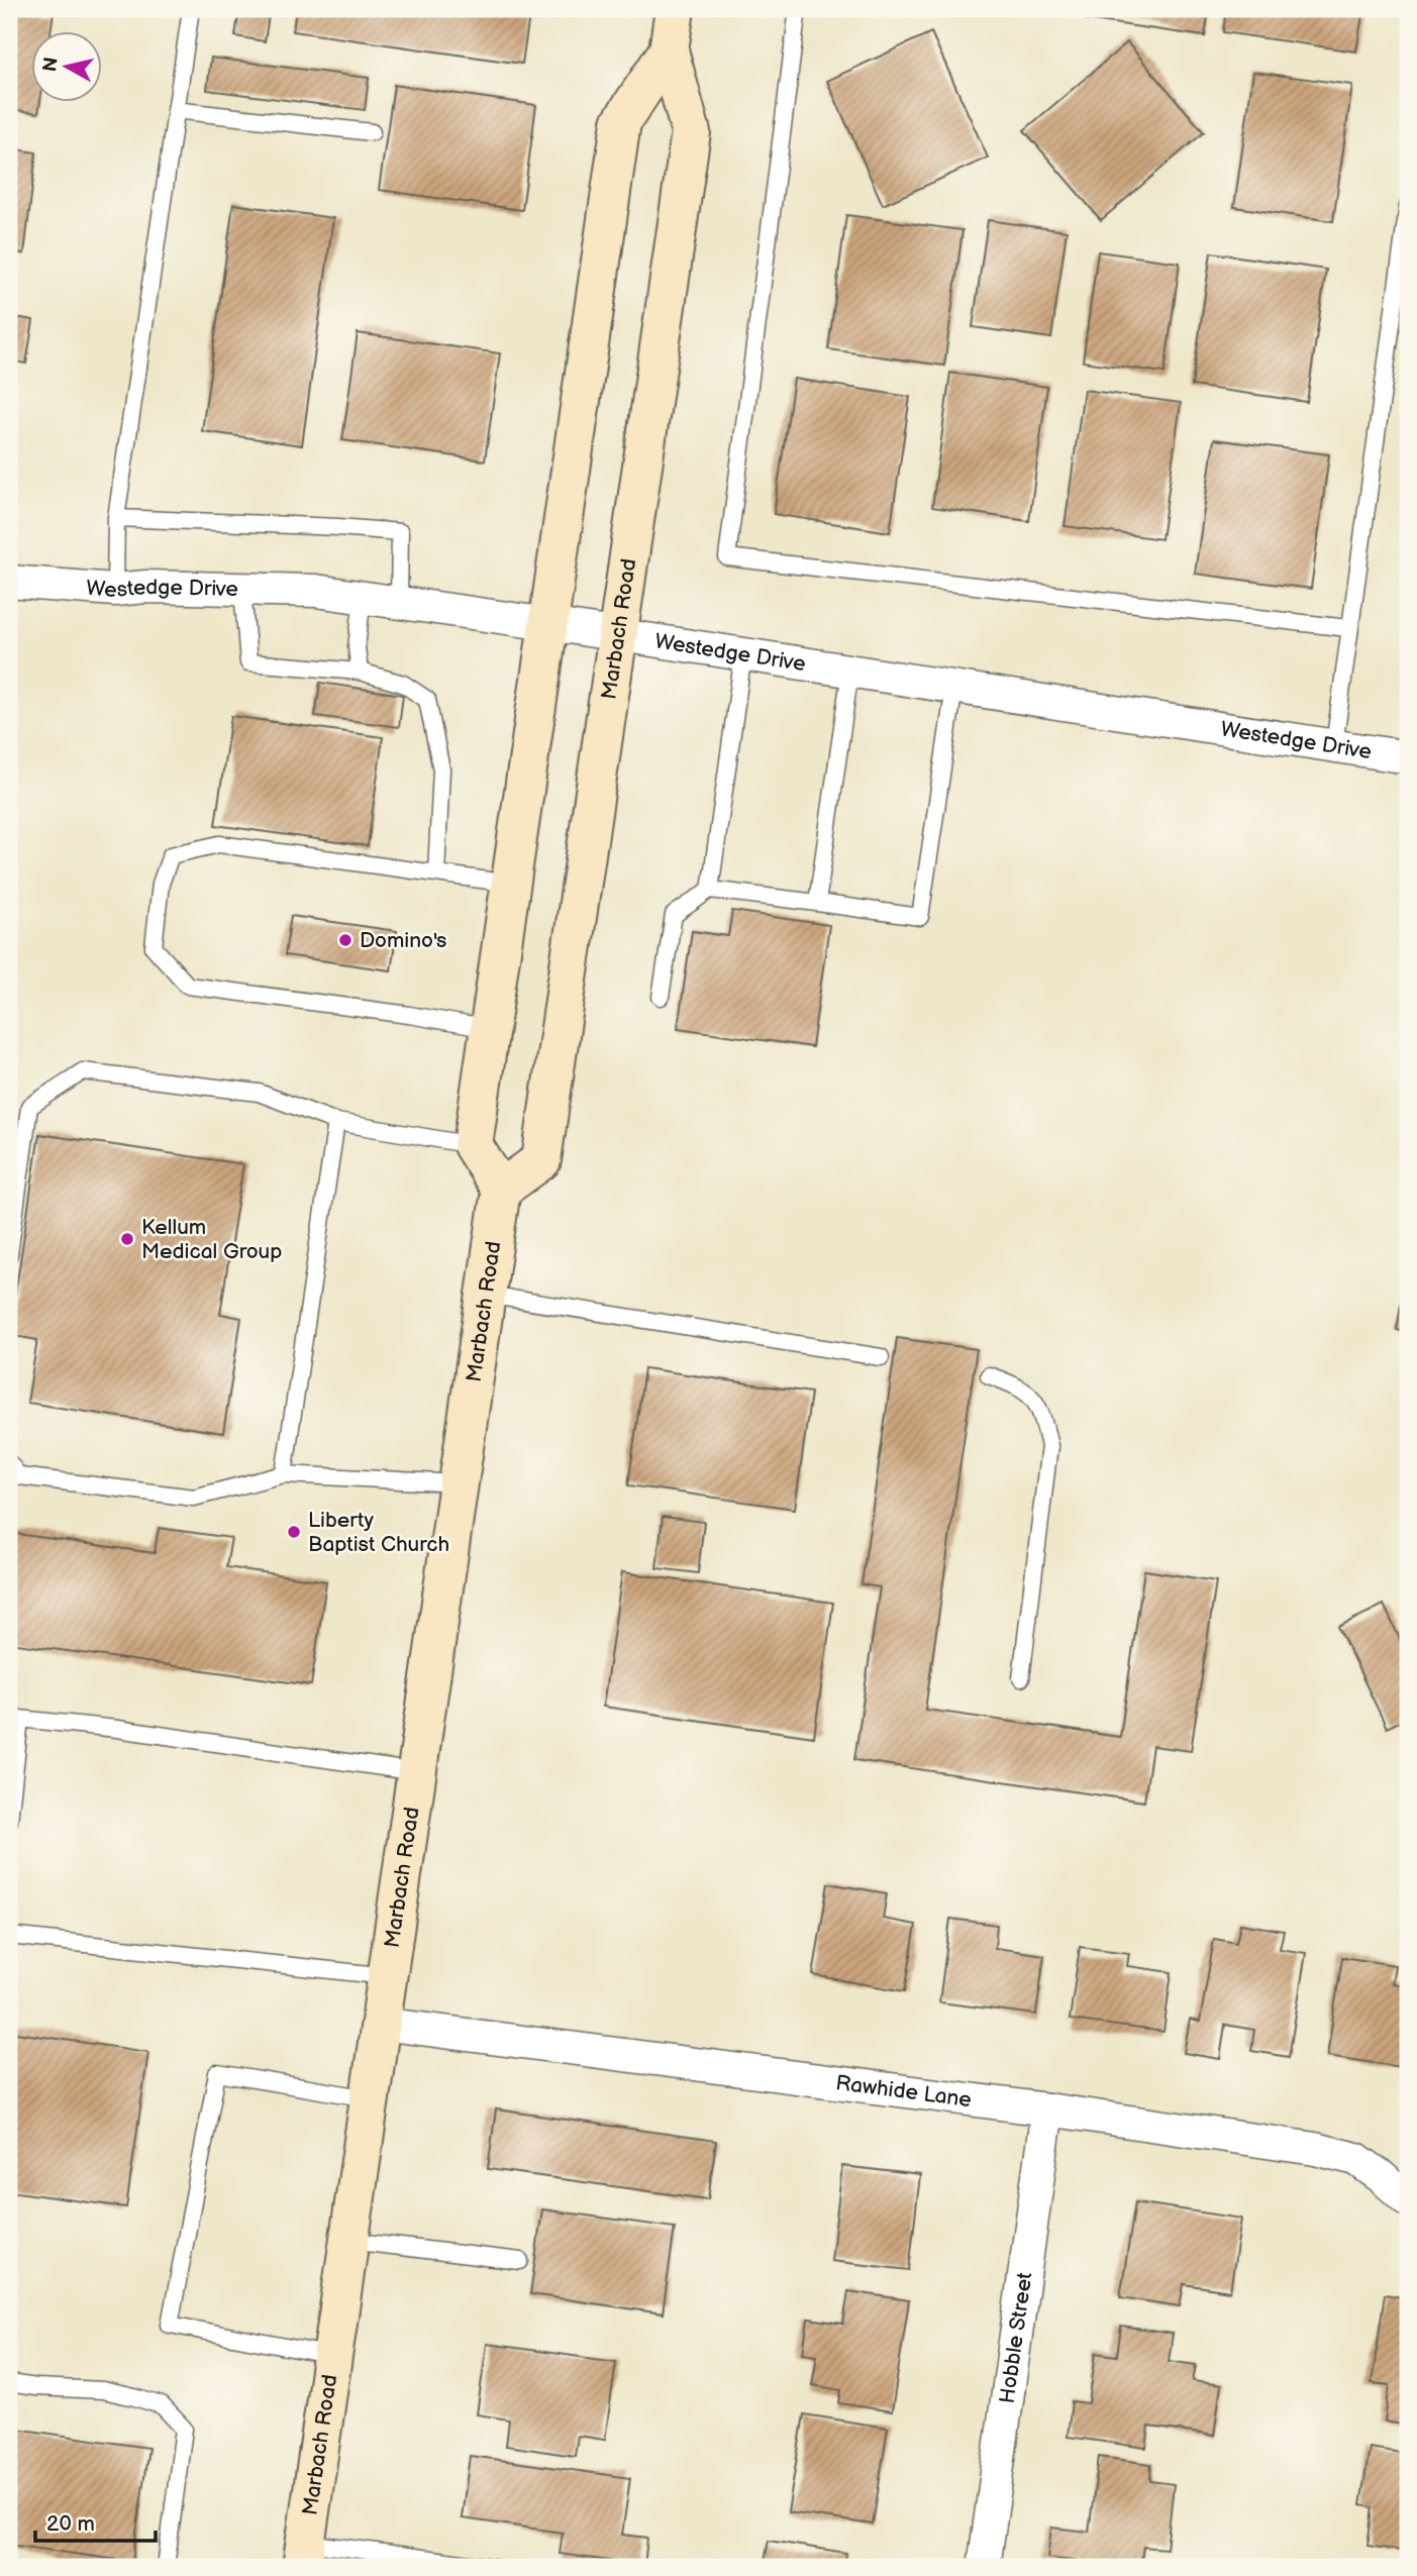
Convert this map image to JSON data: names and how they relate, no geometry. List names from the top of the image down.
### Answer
{
  "streets": {
    "main road": ["Marbach Road"],
    "street": ["Westedge Drive", "Rawhide Lane", "Hobble Street"]
  },
  "crossings": [
    ["Westedge Drive", "Marbach Road"],
    ["Marbach Road", "Rawhide Lane"],
    ["Rawhide Lane", "Hobble Street"]
  ],
  "places": ["Domino's", "Kellum Medical Group", "Liberty Baptist Church"],
  "scale_bar": "20 m",
  "north": "left"
}
